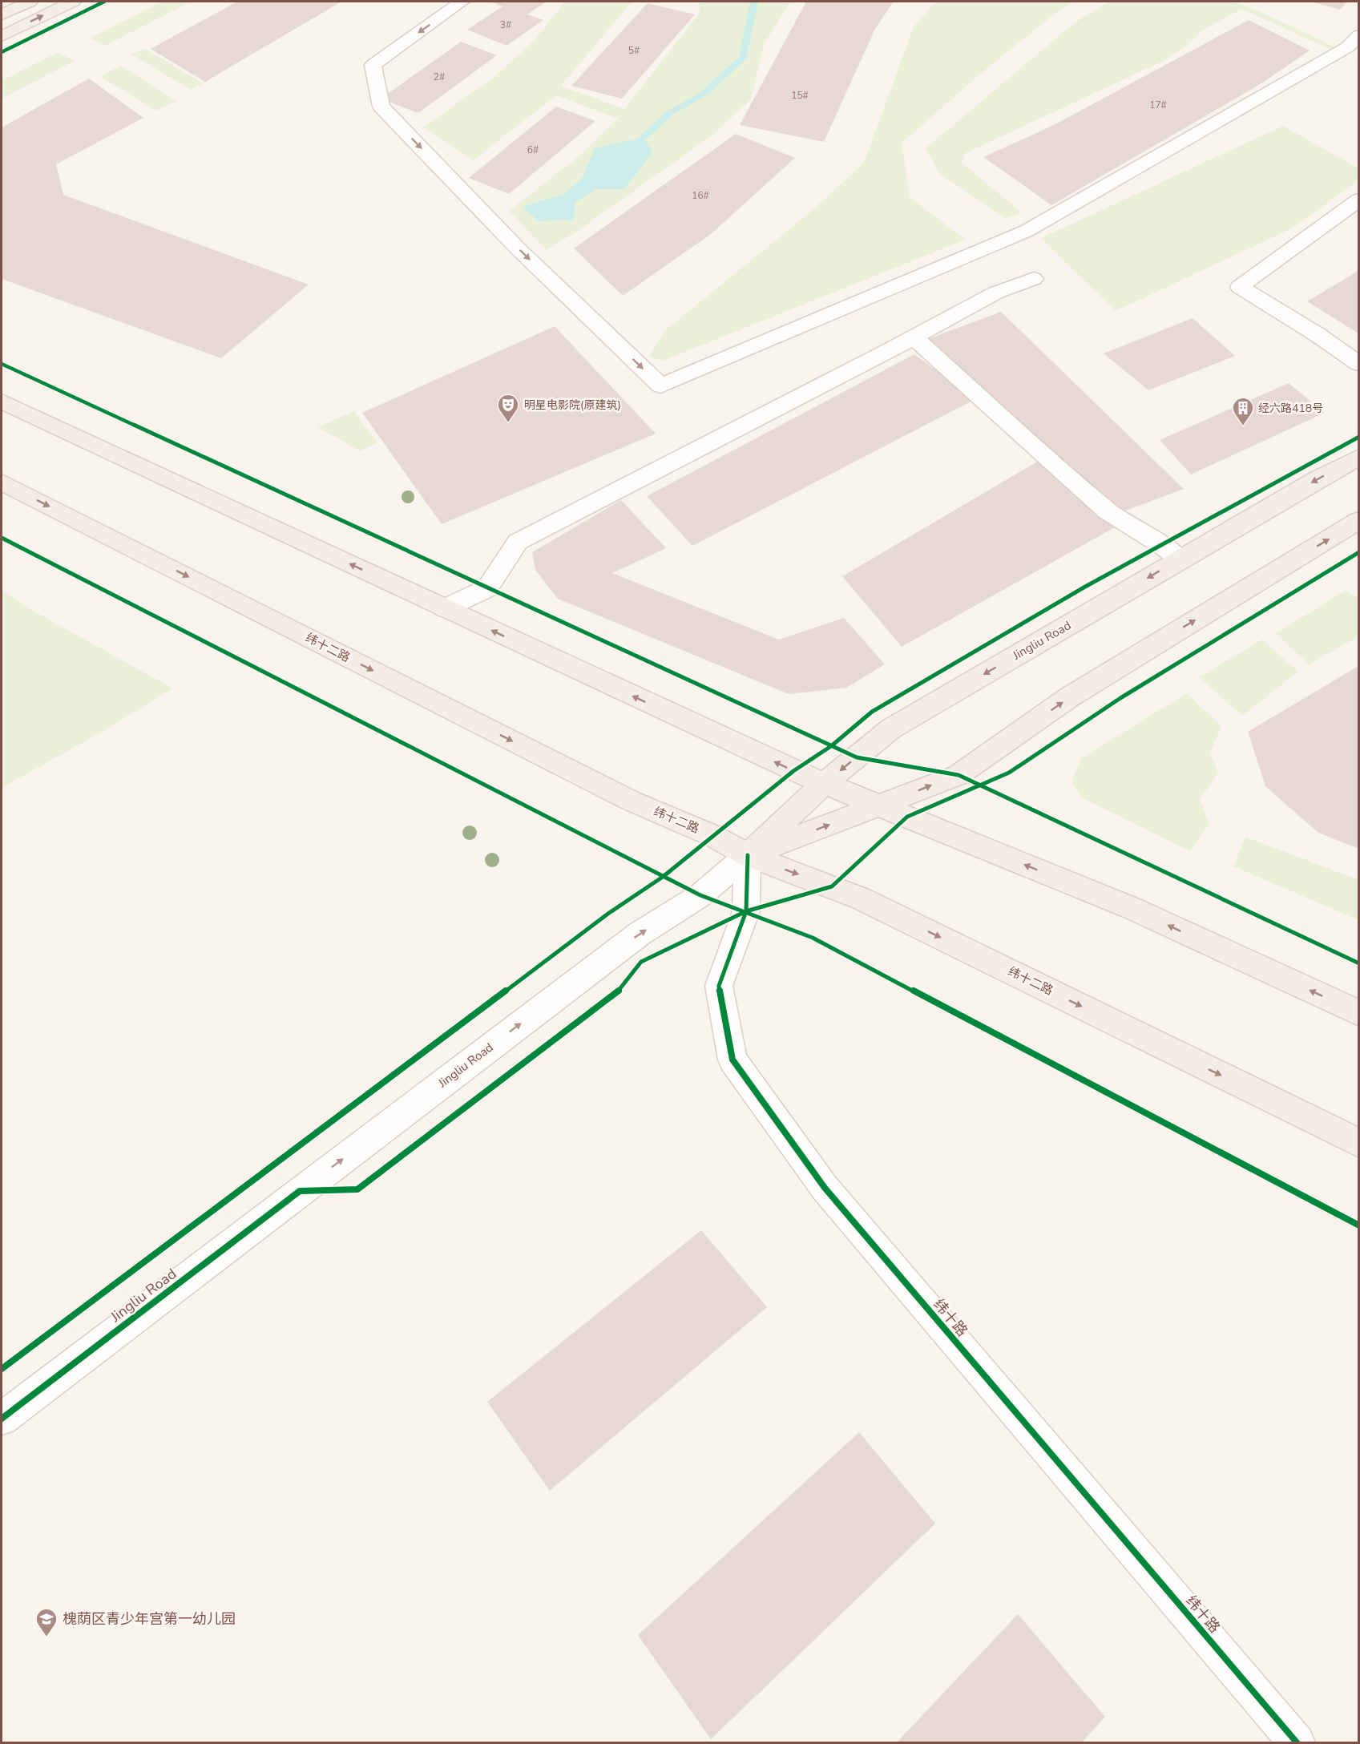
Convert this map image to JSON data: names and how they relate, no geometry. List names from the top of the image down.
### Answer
{
  "streets": {
    "main road": ["Jingliu Road", "纬十二路"],
    "street": ["纬十路"]
  },
  "crossings": [
    ["Jingliu Road", "纬十二路"],
    ["Jingliu Road", "纬十路"],
    ["纬十二路", "纬十路"]
  ],
  "places": {
    "theatre": ["明星电影院(原建筑)"],
    "building": ["经六路418号"],
    "school or university": ["槐荫区青少年宫第一幼儿园"]
  },
  "house_numbers": [
    "3#",
    "5#",
    "2#",
    "15#",
    "17#",
    "6#",
    "16#"
  ]
}
